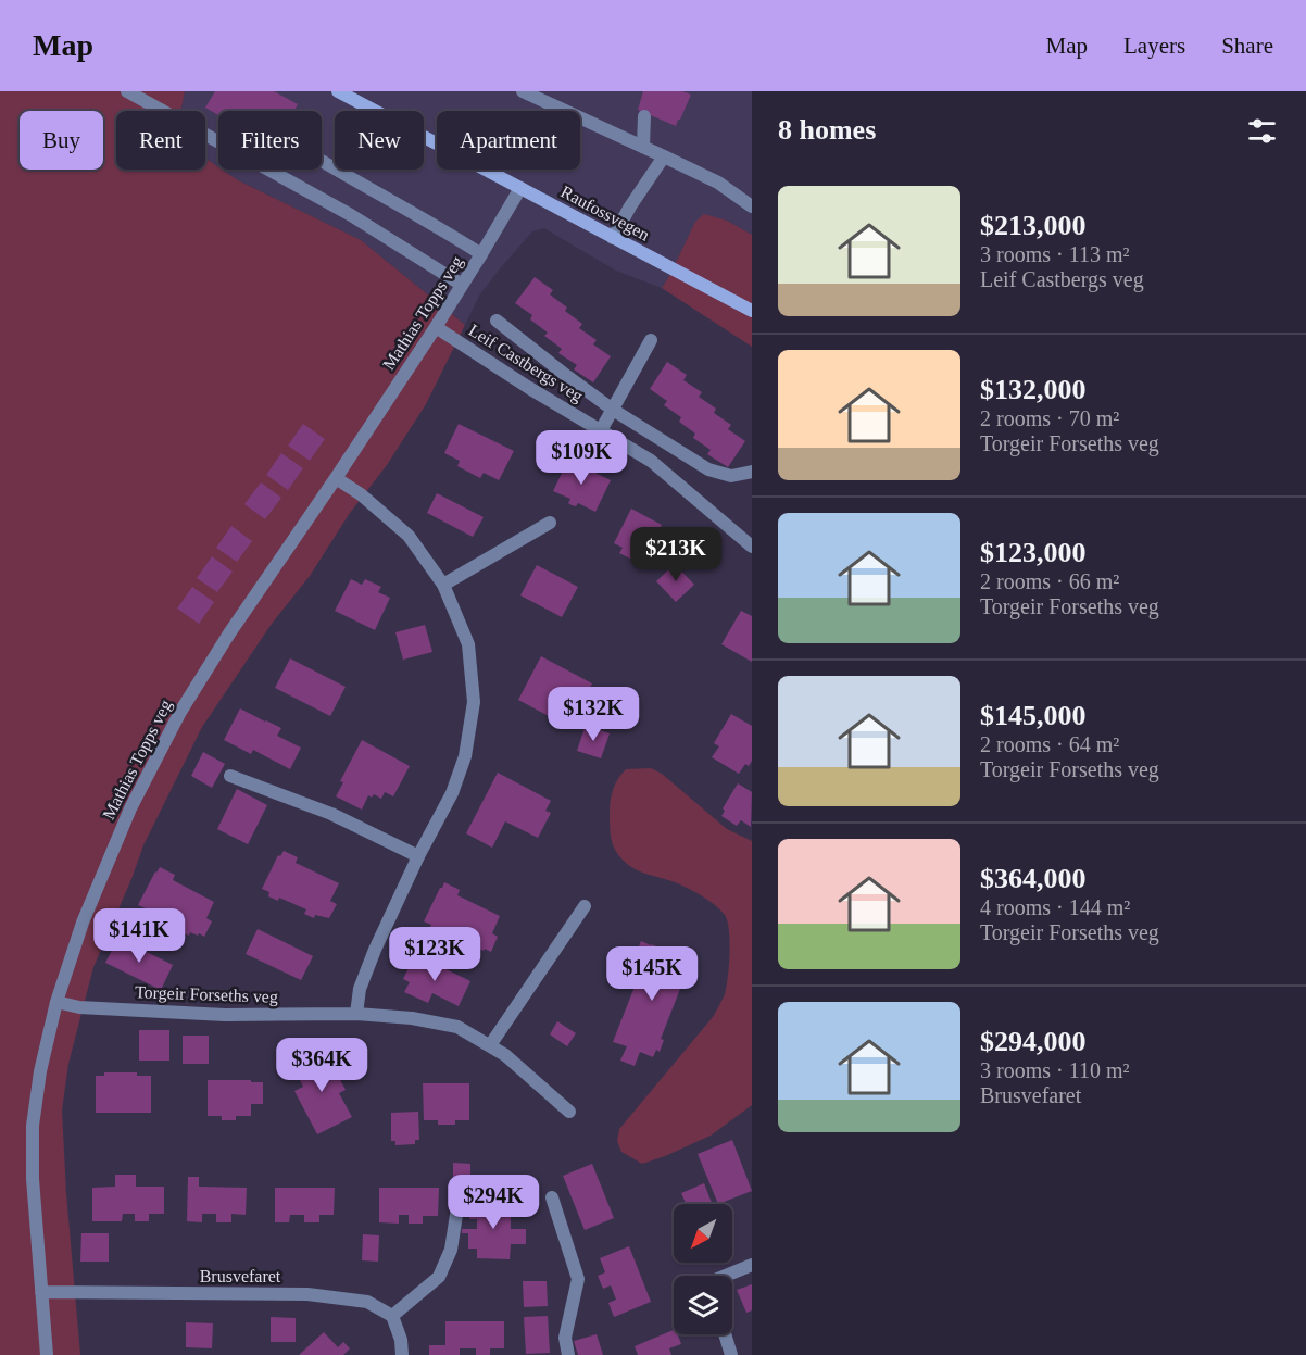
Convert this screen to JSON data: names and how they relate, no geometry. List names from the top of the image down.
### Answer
{
  "streets": {
    "main road": ["Raufossvegen"],
    "street": [
      "Mathias Topps veg",
      "Leif Castbergs veg",
      "Torgeir Forseths veg",
      "Brusvefaret"
    ]
  },
  "crossings": [
    ["Raufossvegen", "Mathias Topps veg"],
    ["Mathias Topps veg", "Leif Castbergs veg"],
    ["Mathias Topps veg", "Torgeir Forseths veg"],
    ["Mathias Topps veg", "Brusvefaret"]
  ],
  "north": "bottom left",
  "page": {
    "header": "Map",
    "nav": ["Map", "Layers", "Share"],
    "heading": "8 homes",
    "chip": [
      "Buy",
      "Rent",
      "Filters",
      "New",
      "Apartment"
    ],
    "list": [
      {
        "name": "$213,000",
        "note": "3 rooms · 113 m² · Leif Castbergs veg"
      },
      {
        "name": "$132,000",
        "note": "2 rooms · 70 m² · Torgeir Forseths veg"
      },
      {
        "name": "$123,000",
        "note": "2 rooms · 66 m² · Torgeir Forseths veg"
      },
      {
        "name": "$145,000",
        "note": "2 rooms · 64 m² · Torgeir Forseths veg"
      },
      {
        "name": "$364,000",
        "note": "4 rooms · 144 m² · Torgeir Forseths veg"
      },
      {
        "name": "$294,000",
        "note": "3 rooms · 110 m² · Brusvefaret"
      }
    ],
    "price": [
      "$109K",
      "$213K",
      "$132K",
      "$141K",
      "$123K",
      "$145K",
      "$364K",
      "$294K"
    ]
  }
}
